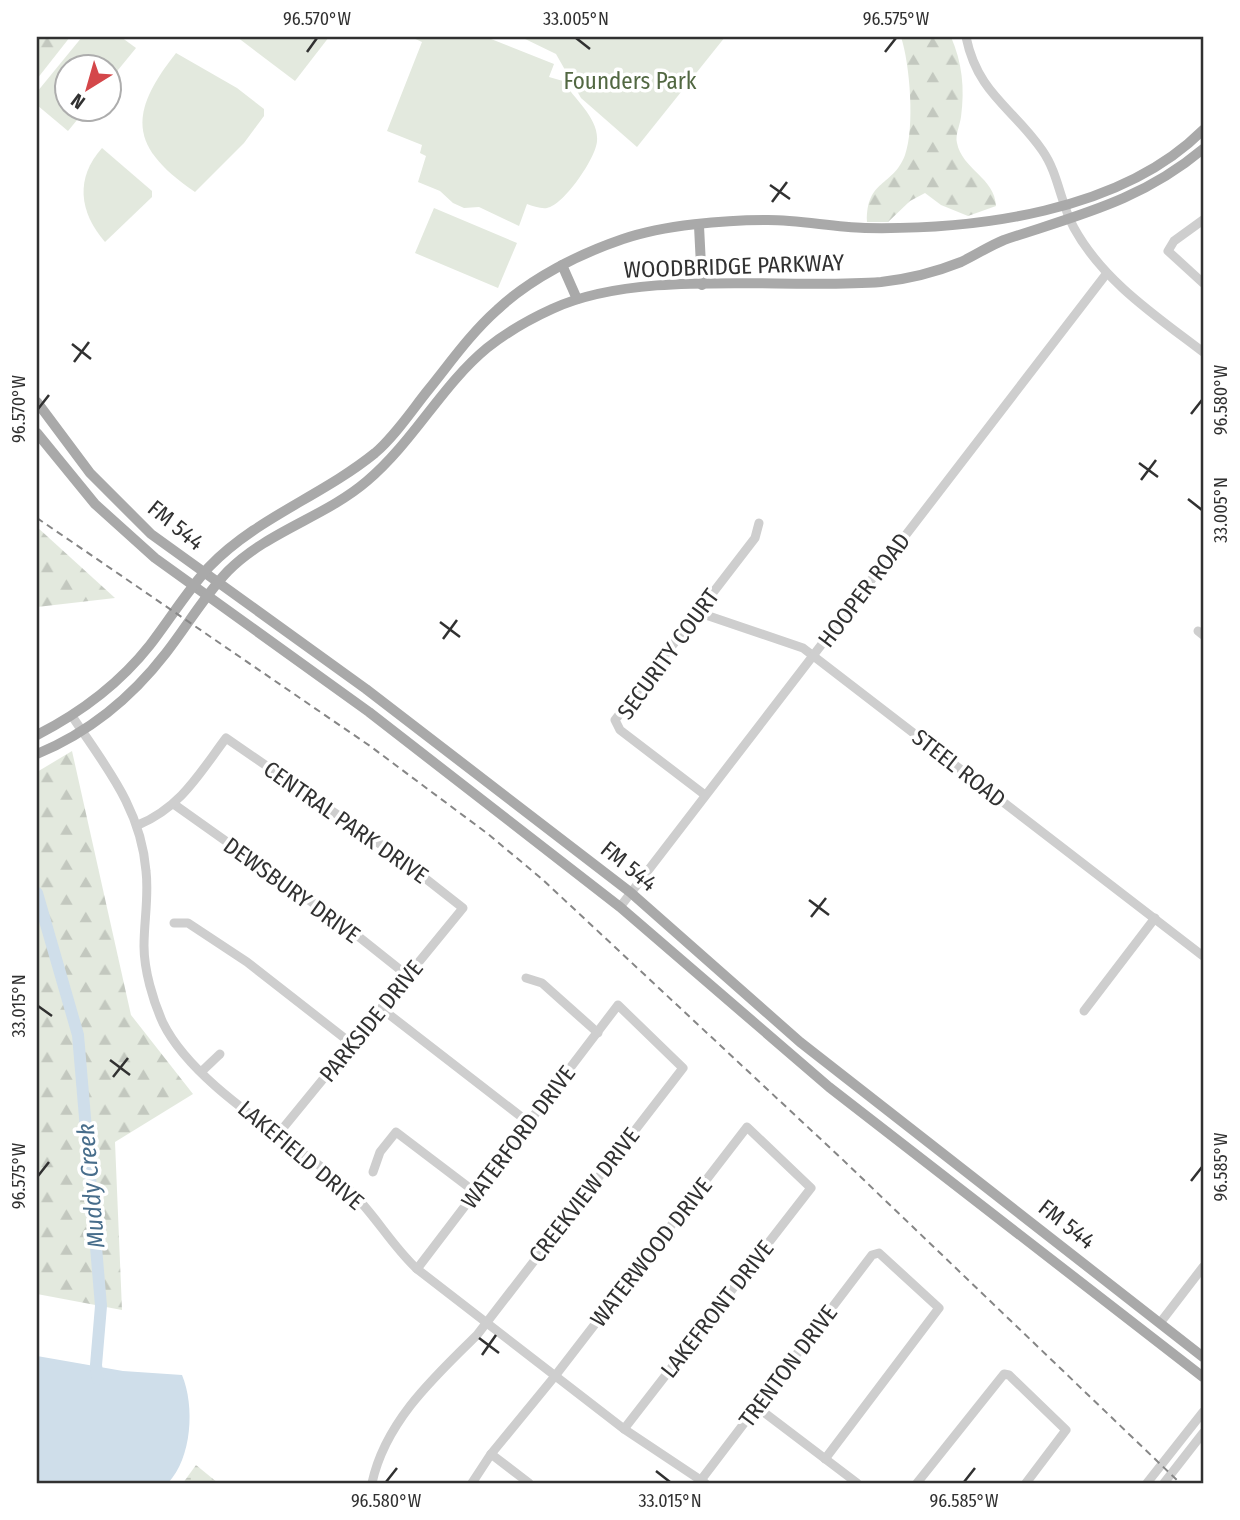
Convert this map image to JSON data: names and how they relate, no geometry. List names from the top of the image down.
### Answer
{
  "streets": {
    "main road": ["WOODBRIDGE PARKWAY", "FM 544"],
    "street": [
      "HOOPER ROAD",
      "SECURITY COURT",
      "STEEL ROAD",
      "CENTRAL PARK DRIVE",
      "DEWSBURY DRIVE",
      "PARKSIDE DRIVE",
      "WATERFORD DRIVE",
      "LAKEFIELD DRIVE",
      "CREEKVIEW DRIVE",
      "WATERWOOD DRIVE",
      "LAKEFRONT DRIVE",
      "TRENTON DRIVE"
    ]
  },
  "crossings": [
    ["WOODBRIDGE PARKWAY", "FM 544"],
    ["WOODBRIDGE PARKWAY", "LAKEFIELD DRIVE"],
    ["FM 544", "HOOPER ROAD"],
    ["HOOPER ROAD", "SECURITY COURT"],
    ["HOOPER ROAD", "STEEL ROAD"],
    ["SECURITY COURT", "STEEL ROAD"],
    ["CENTRAL PARK DRIVE", "DEWSBURY DRIVE"],
    ["CENTRAL PARK DRIVE", "PARKSIDE DRIVE"],
    ["DEWSBURY DRIVE", "PARKSIDE DRIVE"],
    ["PARKSIDE DRIVE", "LAKEFIELD DRIVE"],
    ["WATERFORD DRIVE", "LAKEFIELD DRIVE"],
    ["WATERFORD DRIVE", "CREEKVIEW DRIVE"],
    ["LAKEFIELD DRIVE", "CREEKVIEW DRIVE"],
    ["LAKEFIELD DRIVE", "WATERWOOD DRIVE"],
    ["LAKEFIELD DRIVE", "LAKEFRONT DRIVE"],
    ["LAKEFIELD DRIVE", "TRENTON DRIVE"],
    ["WATERWOOD DRIVE", "LAKEFRONT DRIVE"]
  ],
  "water": ["Muddy Creek"],
  "parks": ["Founders Park"],
  "north": "bottom left",
  "coordinates": [
    "96.570°W",
    "33.005°N",
    "96.575°W",
    "96.580°W",
    "33.015°N",
    "96.585°W"
  ]
}
